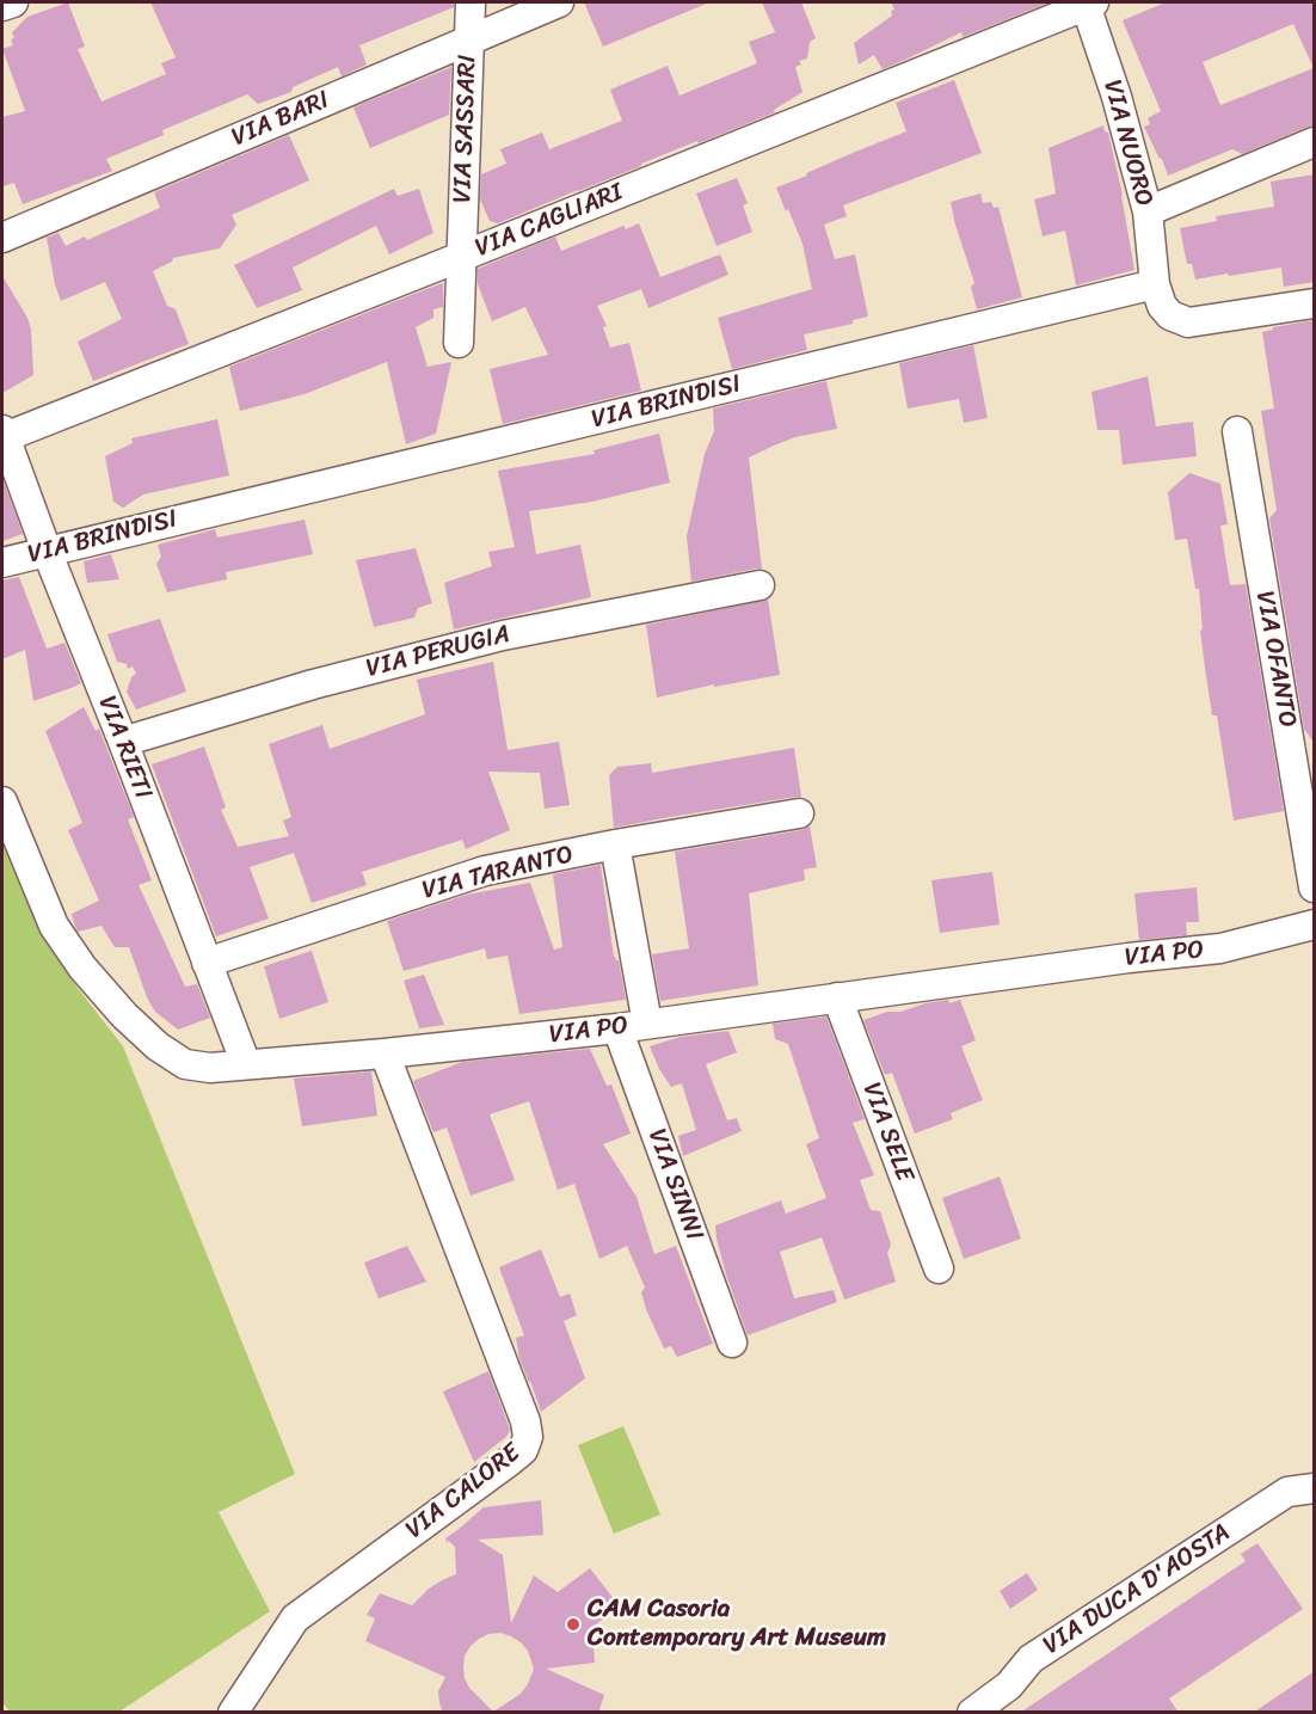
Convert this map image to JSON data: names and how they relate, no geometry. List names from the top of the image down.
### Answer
{
  "streets": {
    "street": [
      "VIA BARI",
      "VIA SASSARI",
      "VIA NUORO",
      "VIA CAGLIARI",
      "VIA BRINDISI",
      "VIA PERUGIA",
      "VIA OFANTO",
      "VIA RIETI",
      "VIA TARANTO",
      "VIA PO",
      "VIA SELE",
      "VIA SINNI",
      "VIA CALORE",
      "VIA DUCA D'AOSTA"
    ]
  },
  "crossings": [
    ["VIA BARI", "VIA SASSARI"],
    ["VIA SASSARI", "VIA CAGLIARI"],
    ["VIA NUORO", "VIA CAGLIARI"],
    ["VIA NUORO", "VIA BRINDISI"],
    ["VIA CAGLIARI", "VIA RIETI"],
    ["VIA BRINDISI", "VIA RIETI"],
    ["VIA PERUGIA", "VIA RIETI"],
    ["VIA RIETI", "VIA TARANTO"],
    ["VIA RIETI", "VIA PO"],
    ["VIA PO", "VIA SELE"],
    ["VIA PO", "VIA SINNI"],
    ["VIA PO", "VIA CALORE"]
  ],
  "places": ["CAM Casoria Contemporary Art Museum"]
}
